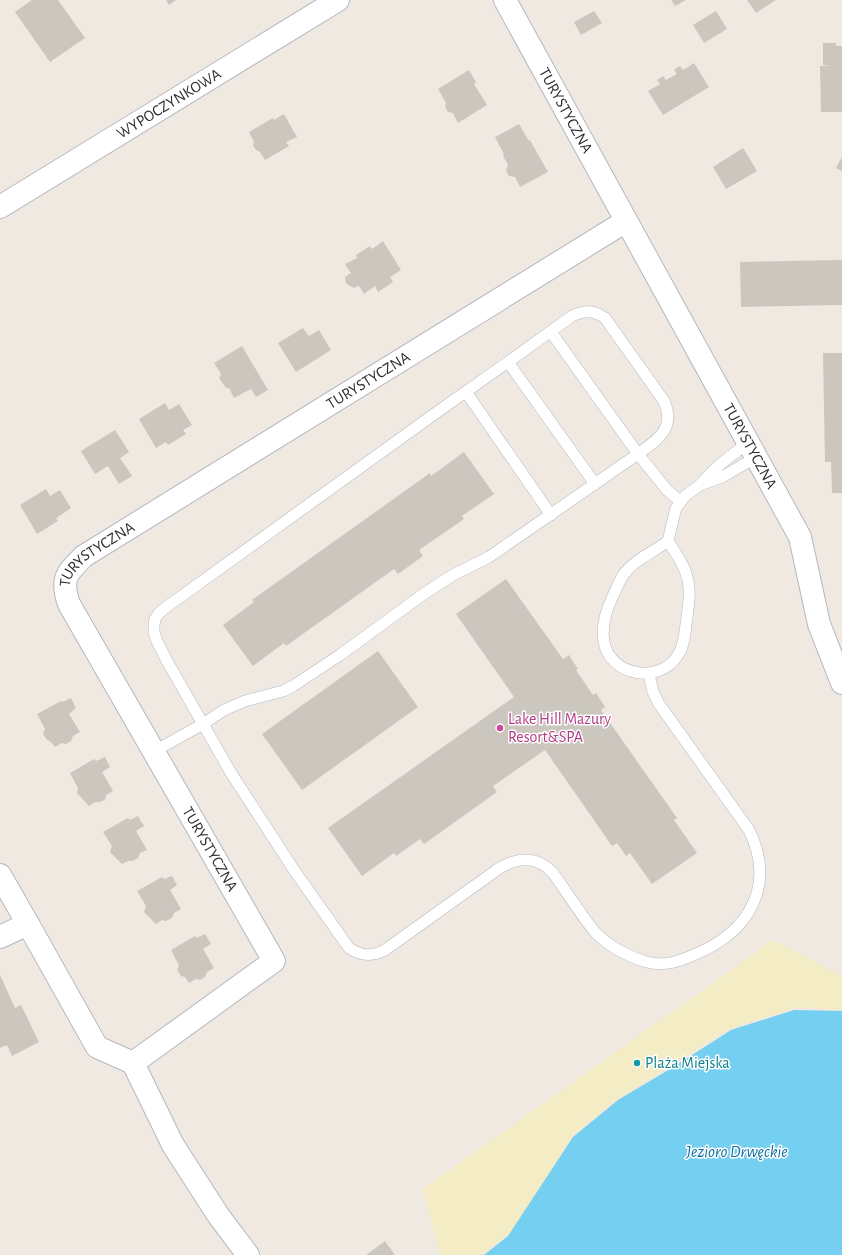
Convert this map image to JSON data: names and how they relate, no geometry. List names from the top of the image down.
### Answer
{
  "streets": {
    "street": ["WYPOCZYNKOWA", "TURYSTYCZNA"]
  },
  "water": ["Jezioro Drwęckie"],
  "places": ["Lake Hill Mazury Resort&SPA", "Plaża Miejska"]
}
